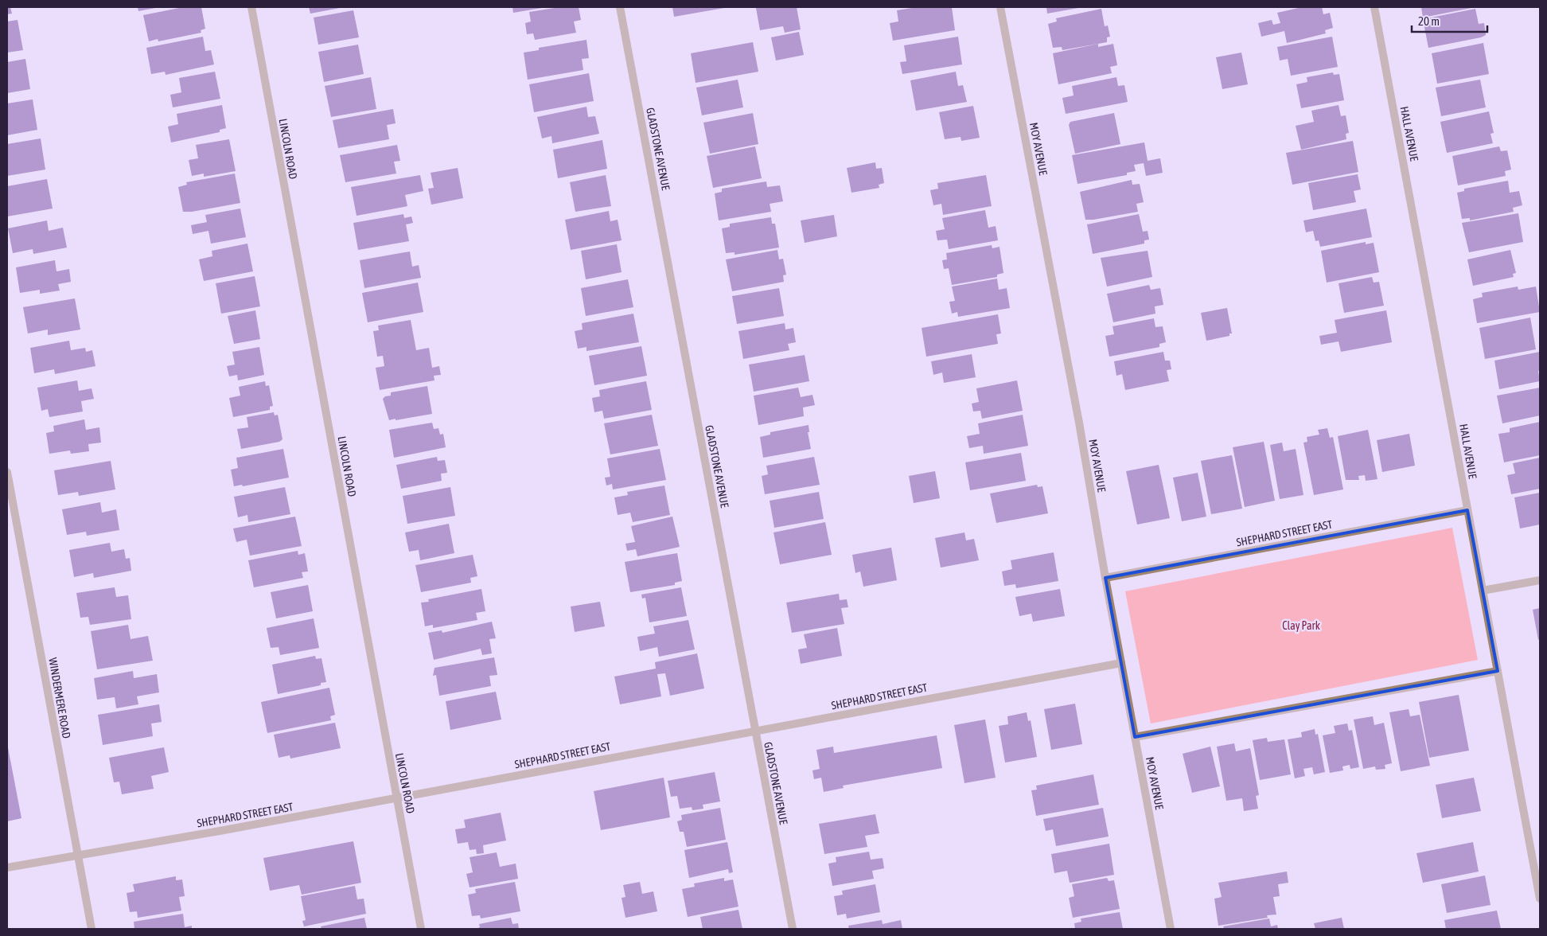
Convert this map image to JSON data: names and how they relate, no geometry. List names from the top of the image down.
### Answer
{
  "streets": {
    "street": [
      "HALL AVENUE",
      "LINCOLN ROAD",
      "GLADSTONE AVENUE",
      "MOY AVENUE",
      "SHEPHARD STREET EAST",
      "WINDERMERE ROAD"
    ]
  },
  "crossings": [
    ["HALL AVENUE", "SHEPHARD STREET EAST"],
    ["LINCOLN ROAD", "SHEPHARD STREET EAST"],
    ["GLADSTONE AVENUE", "SHEPHARD STREET EAST"],
    ["MOY AVENUE", "SHEPHARD STREET EAST"],
    ["SHEPHARD STREET EAST", "WINDERMERE ROAD"]
  ],
  "parks": ["Clay Park"],
  "scale_bar": "20 m"
}
